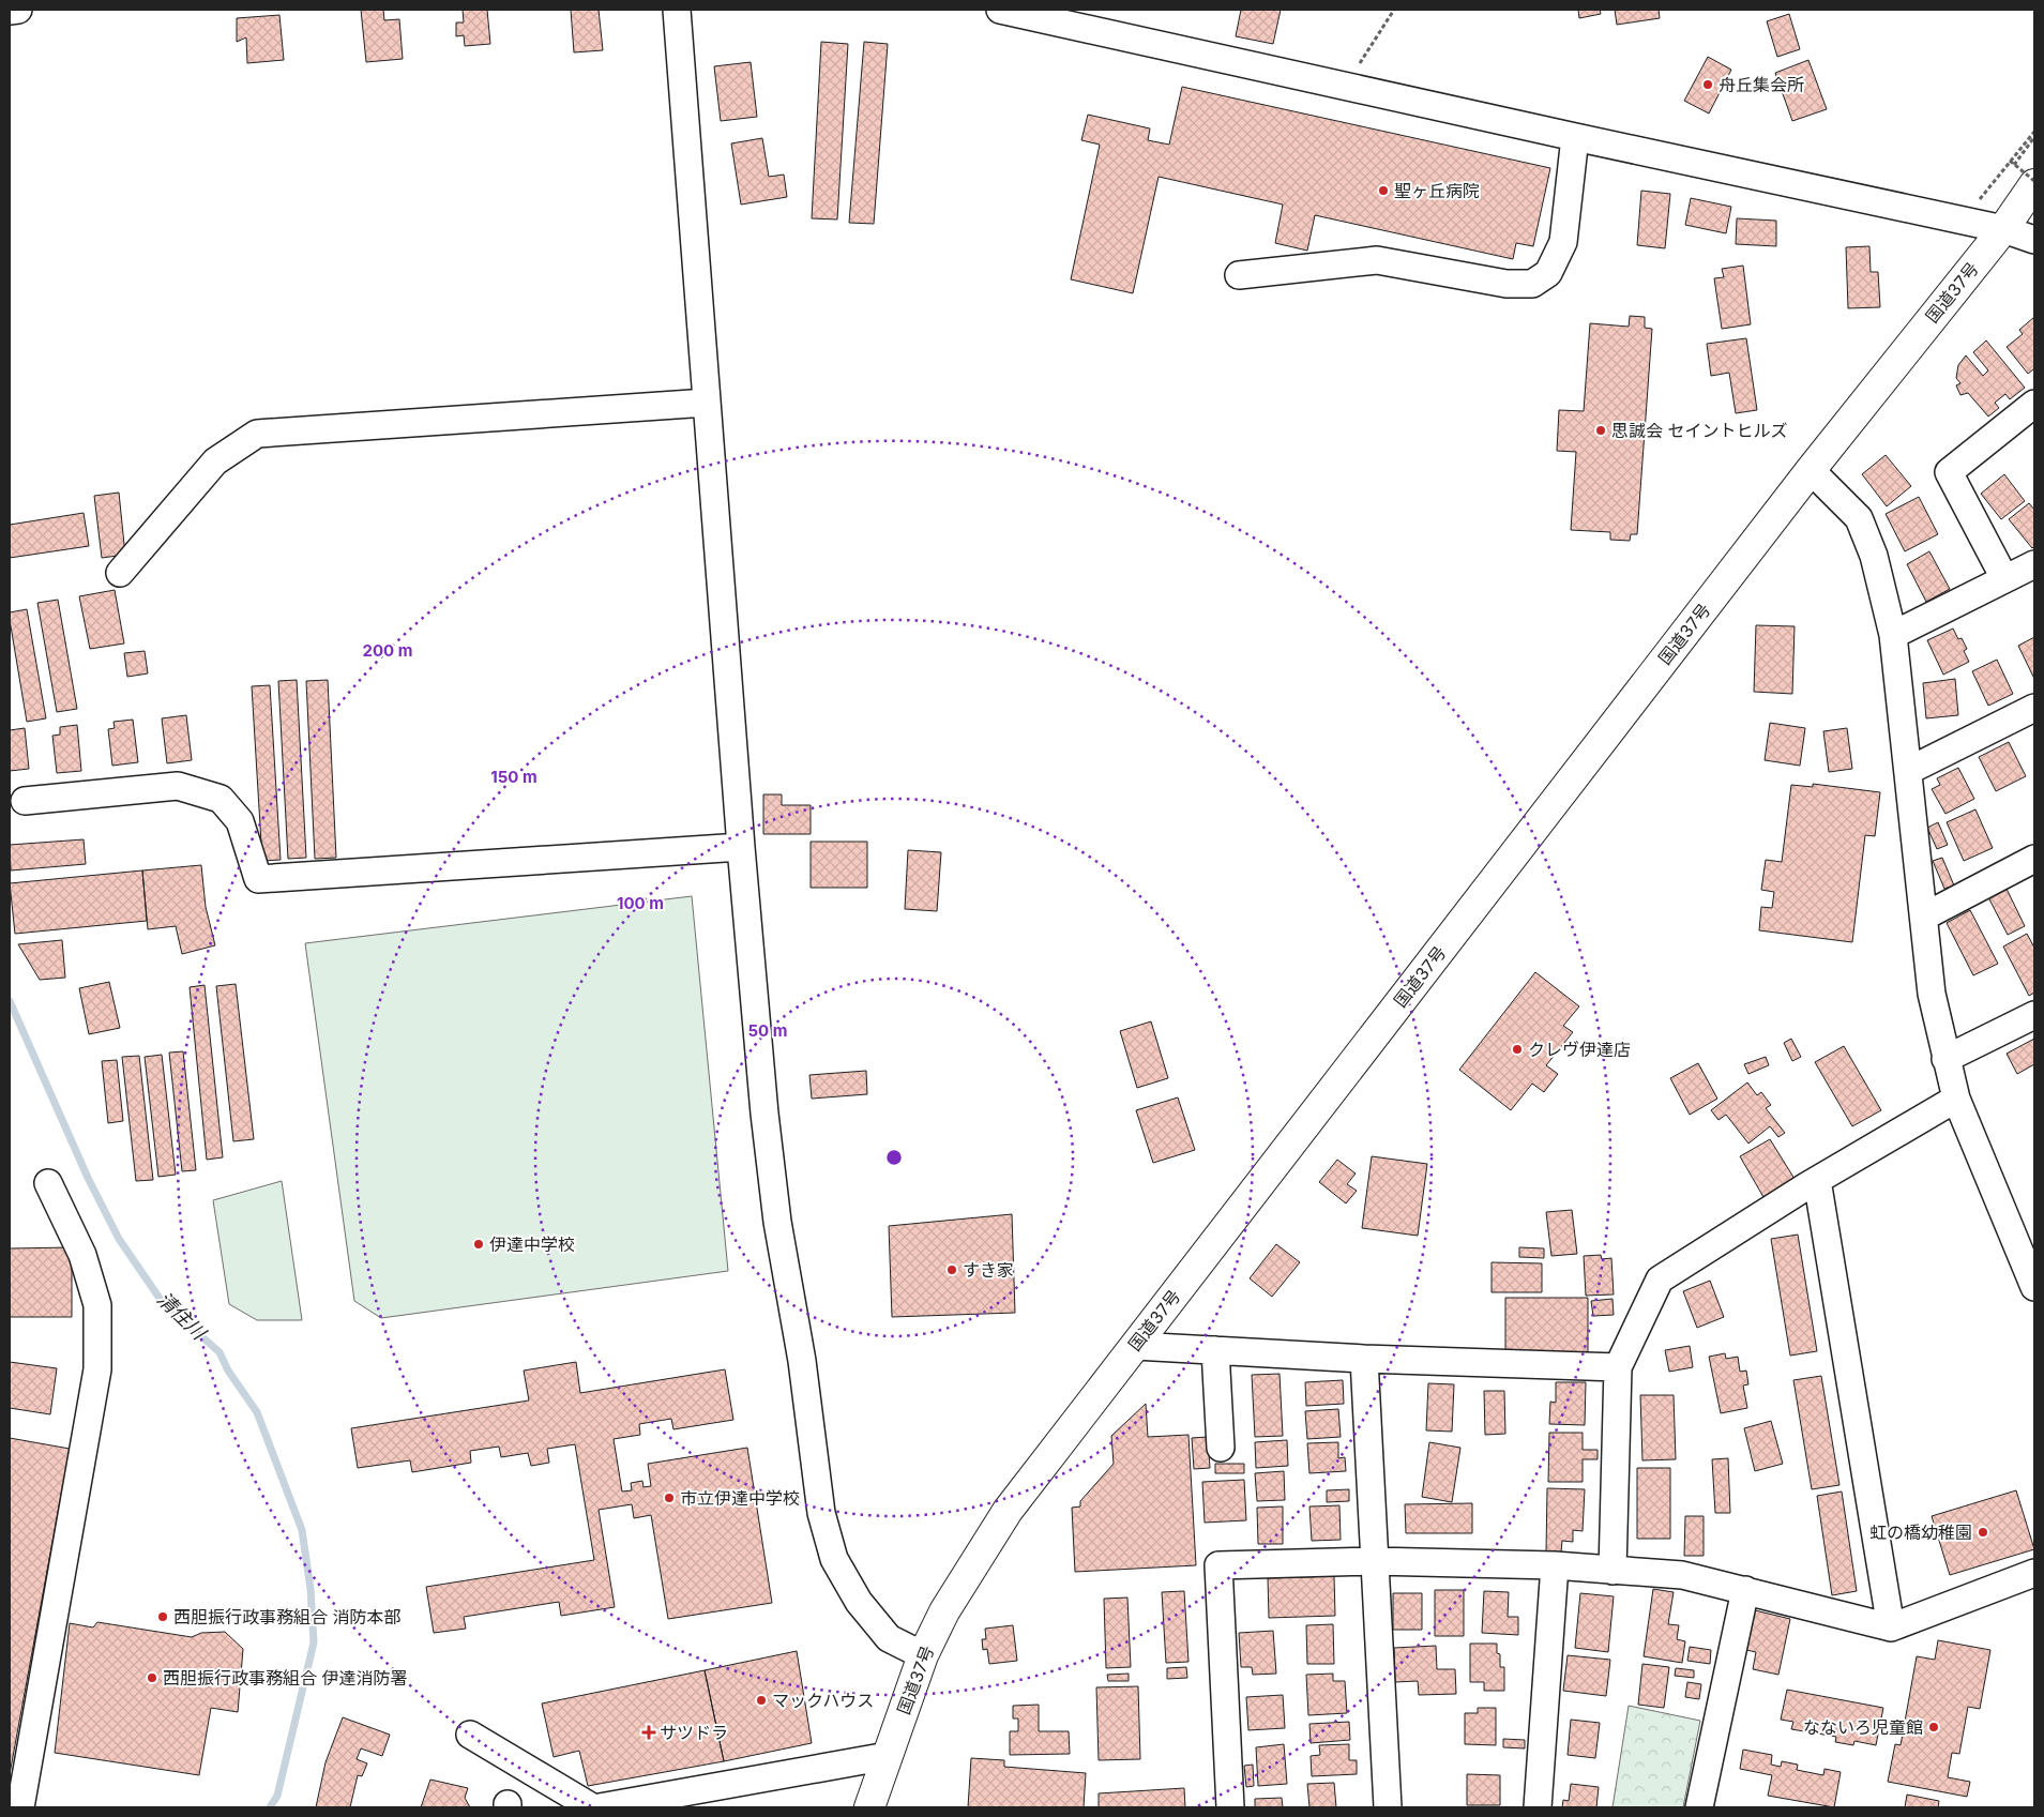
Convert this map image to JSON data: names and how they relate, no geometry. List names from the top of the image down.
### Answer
{
  "streets": {
    "highway": ["国道37号"]
  },
  "water": ["清住川"],
  "places": {
    "other": [
      "舟丘集会所",
      "聖ヶ丘病院",
      "思誠会 セイントヒルズ",
      "クレヴ伊達店",
      "伊達中学校",
      "すき家",
      "市立伊達中学校",
      "虹の橋幼稚園",
      "西胆振行政事務組合 消防本部",
      "西胆振行政事務組合 伊達消防署",
      "マックハウス",
      "なないろ児童館"
    ],
    "health": ["サツドラ"]
  },
  "rings": [
    "200 m",
    "150 m",
    "100 m",
    "50 m"
  ]
}
